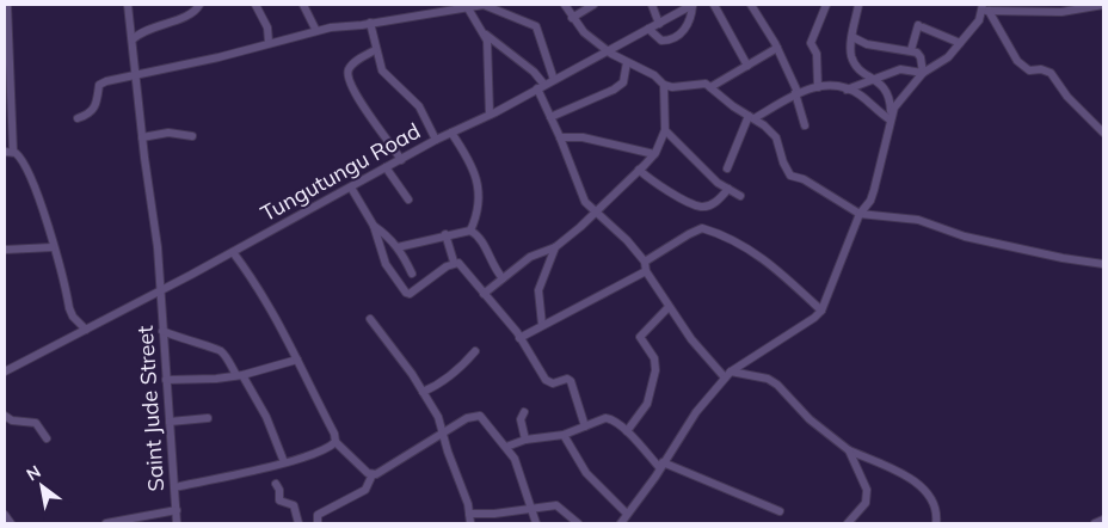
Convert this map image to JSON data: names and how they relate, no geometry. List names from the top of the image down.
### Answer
{
  "streets": {
    "street": ["Tungutungu Road", "Saint Jude Street"]
  },
  "crossings": [
    ["Tungutungu Road", "Saint Jude Street"]
  ],
  "north": "top left"
}
